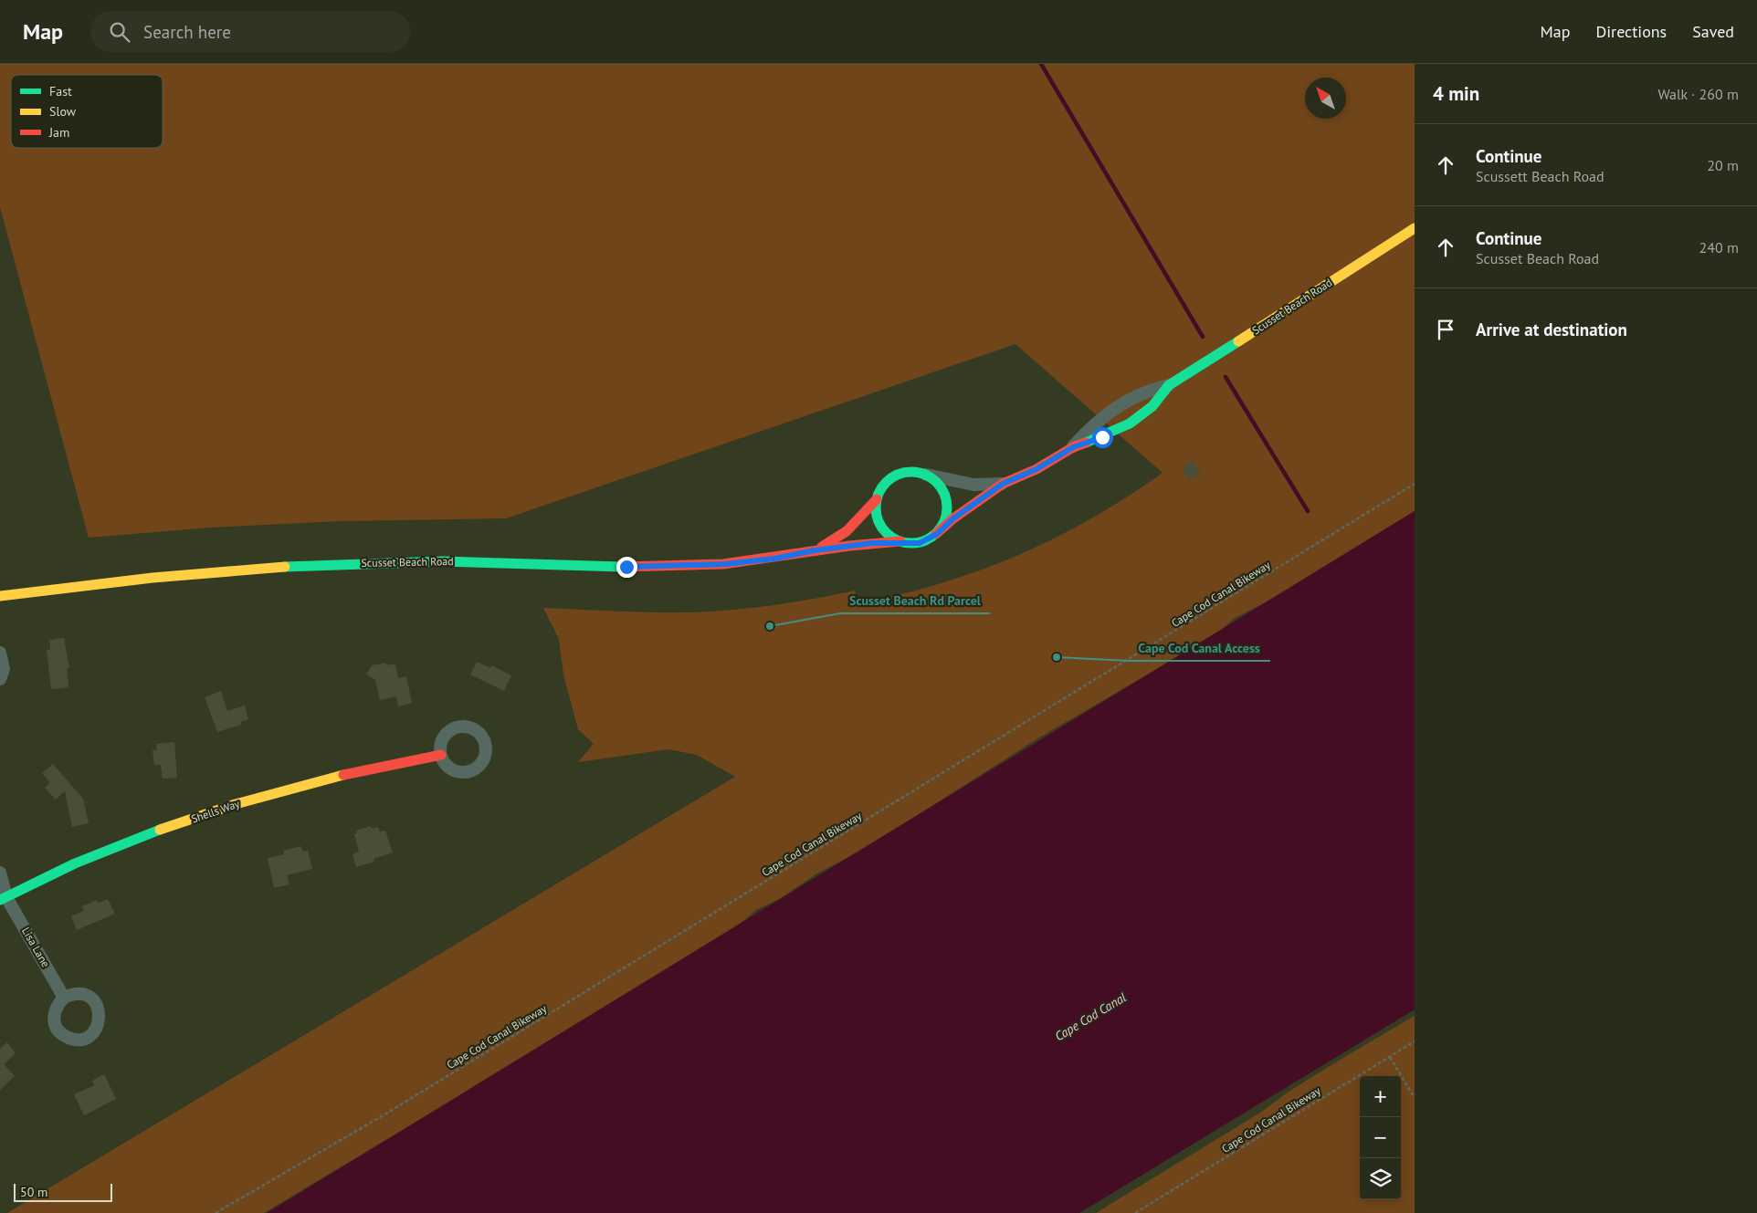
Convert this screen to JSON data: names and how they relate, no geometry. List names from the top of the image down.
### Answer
{
  "streets": {
    "main road": ["Scusset Beach Road", "Shells Way"],
    "street": ["Lisa Lane"],
    "path": ["Cape Cod Canal Bikeway"]
  },
  "crossings": [
    ["Shells Way", "Lisa Lane"]
  ],
  "water": ["Cape Cod Canal"],
  "places": ["Scusset Beach Rd Parcel", "Cape Cod Canal Access"],
  "legend": ["Fast", "Slow", "Jam"],
  "scale_bar": "50 m",
  "north": "top left",
  "page": {
    "header": "Map",
    "search": "Search here",
    "nav": ["Map", "Directions", "Saved"],
    "heading": ["4 min", "Walk · 260 m"],
    "list": [
      ["Continue", "Scussett Beach Road", "20 m"],
      ["Continue", "Scusset Beach Road", "240 m"],
      "Arrive at destination"
    ],
    "map_buttons": ["+", "−"],
    "scale": "50 m"
  }
}
